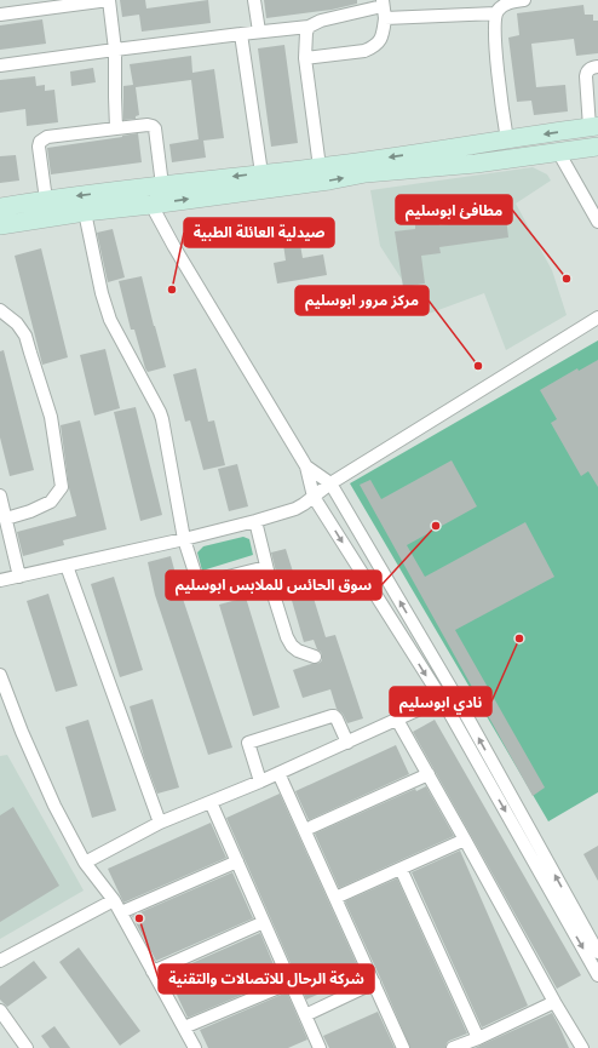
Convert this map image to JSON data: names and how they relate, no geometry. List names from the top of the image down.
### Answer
{
  "places": [
    "مطافئ ابوسليم",
    "صيدلية العائلة الطبية",
    "مركز مرور ابوسليم",
    "سوق الحائس للملابس ابوسليم",
    "نادي ابوسليم",
    "شركة الرحال للاتصالات والتقنية"
  ]
}
